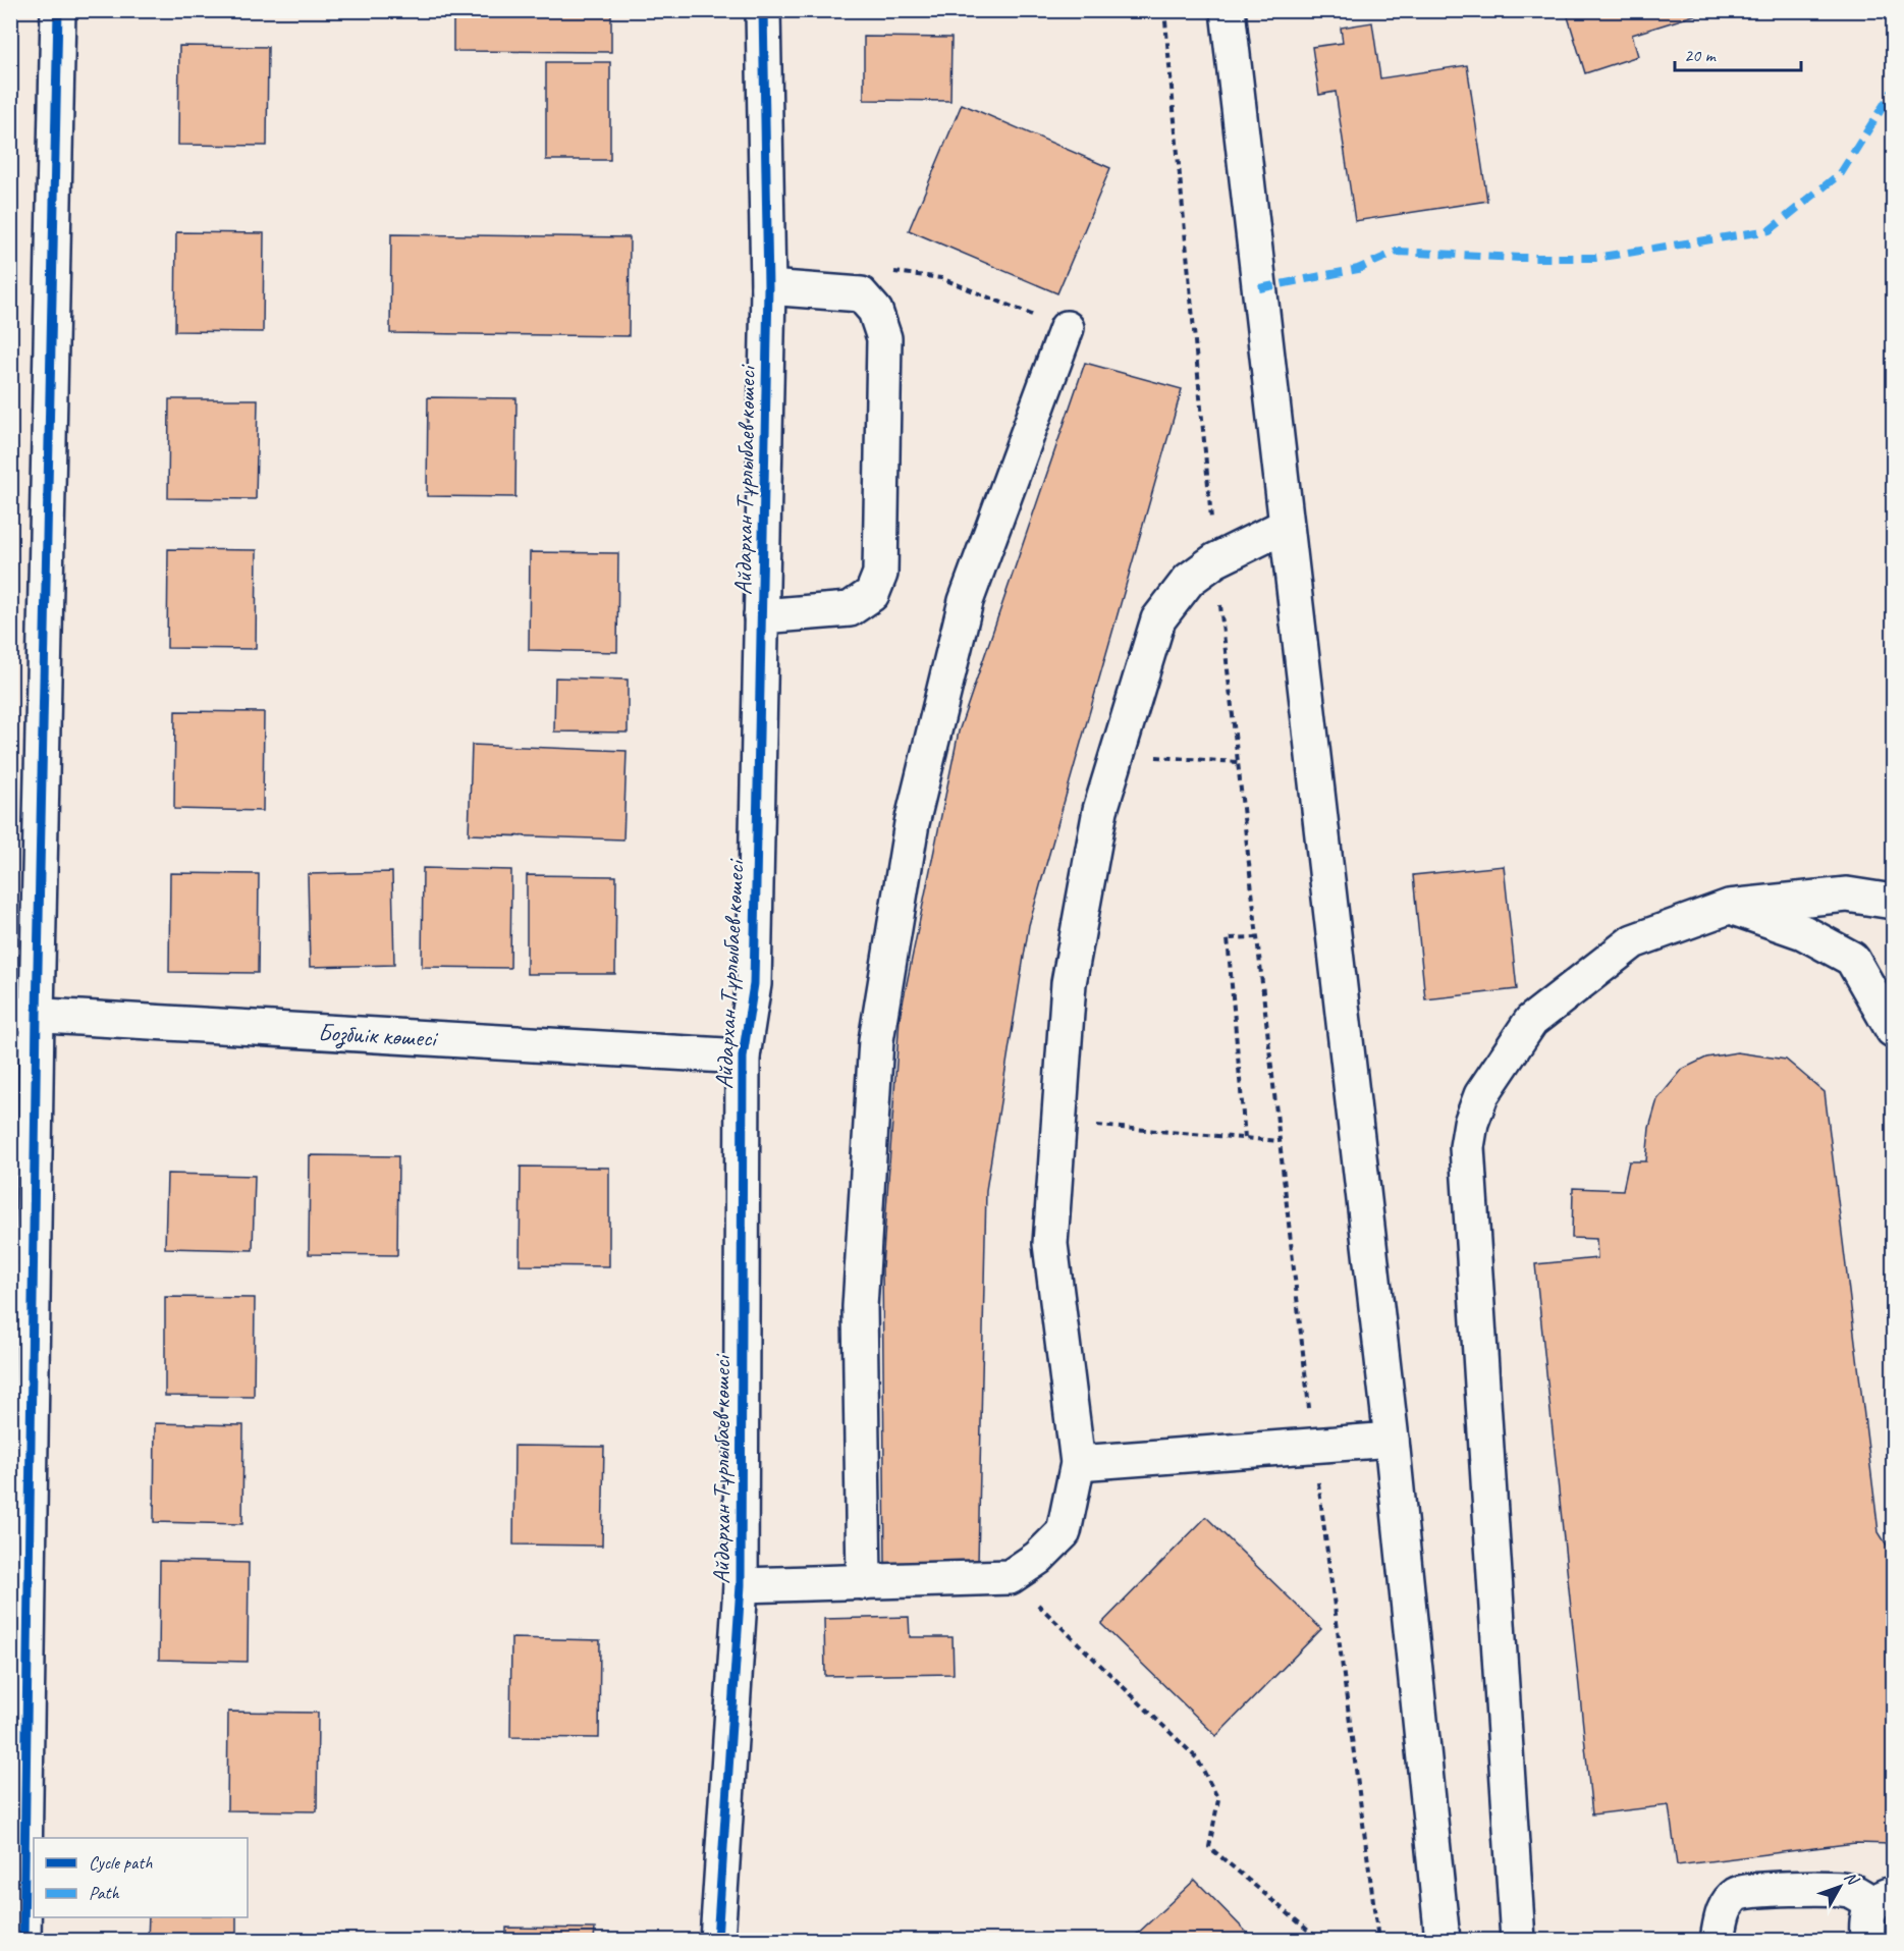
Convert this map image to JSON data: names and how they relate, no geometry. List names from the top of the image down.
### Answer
{
  "streets": {
    "street": ["Айдархан Тұрлыбаев көшесі", "Бозбиік көшесі"]
  },
  "crossings": [
    ["Айдархан Тұрлыбаев көшесі", "Бозбиік көшесі"]
  ],
  "legend": ["Cycle path", "Path"],
  "scale_bar": "20 m",
  "north": "top right"
}
